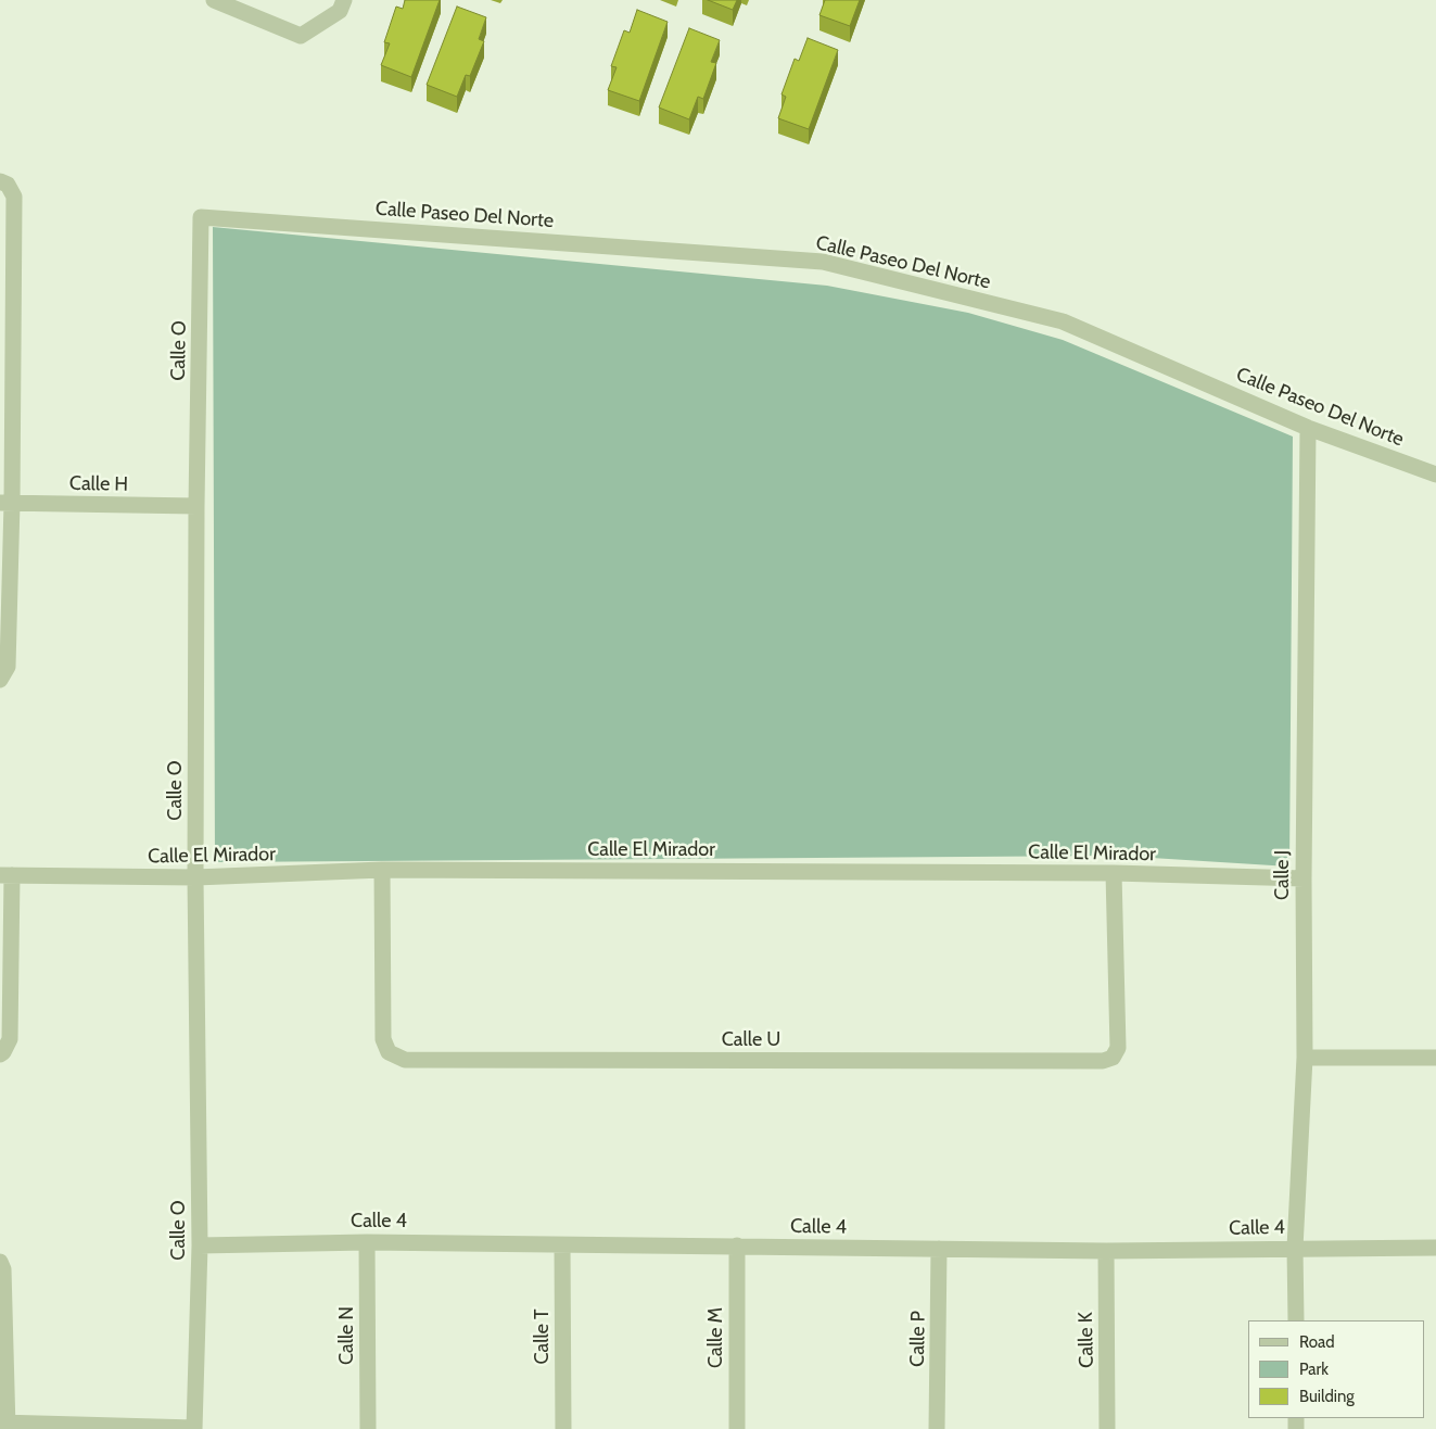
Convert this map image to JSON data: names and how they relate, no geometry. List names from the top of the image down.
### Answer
{
  "streets": {
    "street": [
      "Calle Paseo Del Norte",
      "Calle O",
      "Calle H",
      "Calle El Mirador",
      "Calle J",
      "Calle U",
      "Calle 4",
      "Calle N",
      "Calle T",
      "Calle M",
      "Calle P",
      "Calle K"
    ]
  },
  "crossings": [
    ["Calle Paseo Del Norte", "Calle O"],
    ["Calle Paseo Del Norte", "Calle J"],
    ["Calle O", "Calle H"],
    ["Calle O", "Calle El Mirador"],
    ["Calle O", "Calle 4"],
    ["Calle El Mirador", "Calle J"],
    ["Calle El Mirador", "Calle U"],
    ["Calle J", "Calle 4"],
    ["Calle 4", "Calle N"],
    ["Calle 4", "Calle T"],
    ["Calle 4", "Calle M"],
    ["Calle 4", "Calle P"],
    ["Calle 4", "Calle K"]
  ],
  "legend": ["Road", "Park", "Building"]
}
